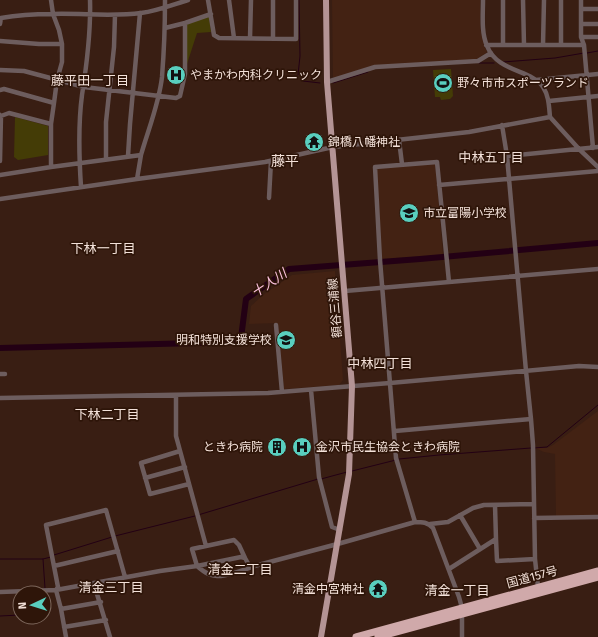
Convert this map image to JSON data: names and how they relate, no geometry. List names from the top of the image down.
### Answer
{
  "streets": {
    "highway": ["国道157号"],
    "main road": ["額谷三浦線"]
  },
  "districts": [
    "藤平田一丁目",
    "中林五丁目",
    "藤平",
    "下林一丁目",
    "中林四丁目",
    "下林二丁目",
    "清金二丁目",
    "清金三丁目",
    "清金一丁目"
  ],
  "water": ["十人川"],
  "places": {
    "hospital": ["やまかわ内科クリニック", "金沢市民生協会ときわ病院"],
    "sports": ["野々市市スポーツランド"],
    "temple": ["錦橋八幡神社", "清金中宮神社"],
    "school or university": ["市立富陽小学校", "明和特別支援学校"],
    "building": ["ときわ病院"]
  },
  "north": "left"
}
